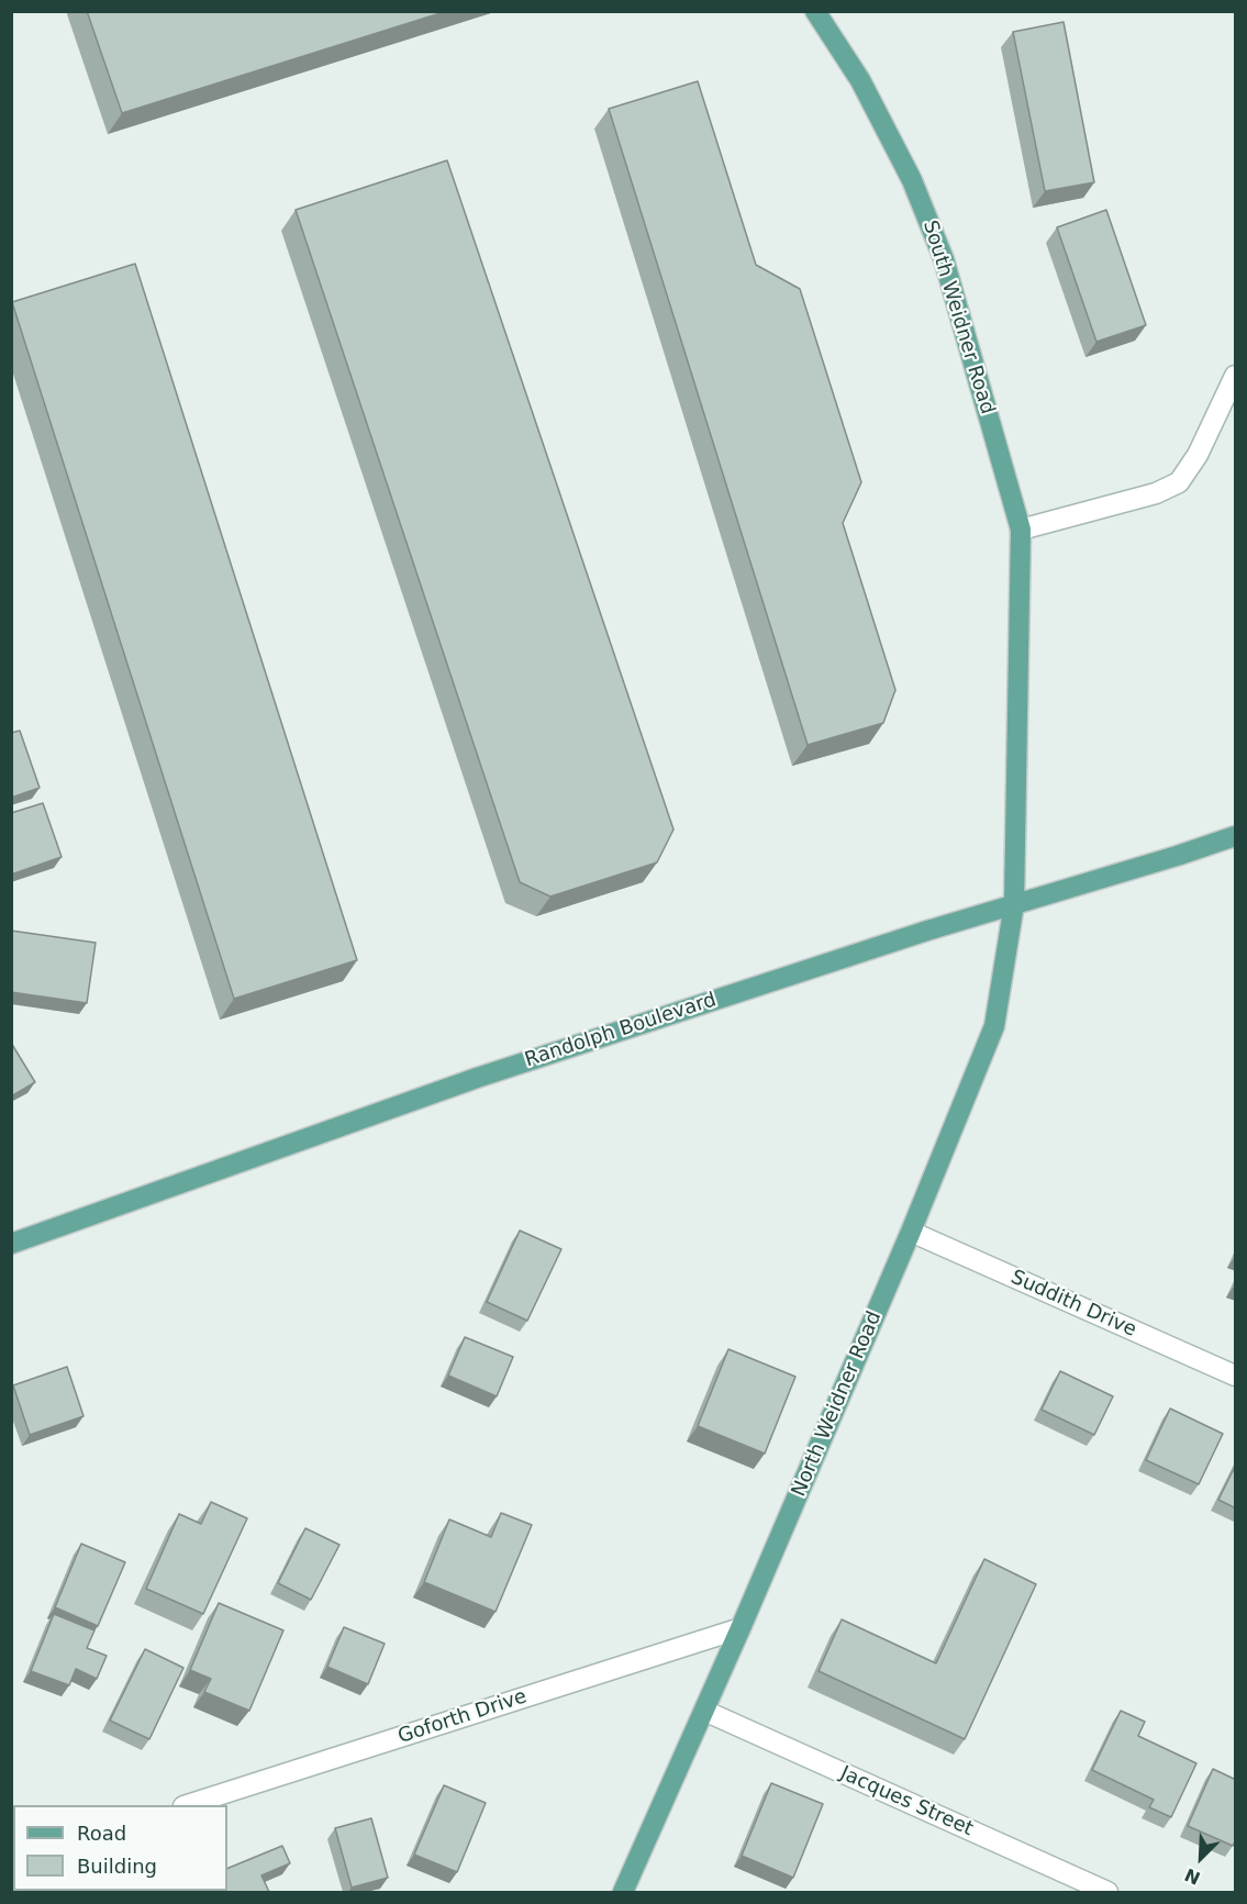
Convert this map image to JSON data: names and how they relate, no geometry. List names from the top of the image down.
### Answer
{
  "streets": {
    "main road": ["South Weidner Road", "Randolph Boulevard", "North Weidner Road"],
    "street": ["Suddith Drive", "Goforth Drive", "Jacques Street"]
  },
  "crossings": [
    ["South Weidner Road", "Randolph Boulevard"],
    ["South Weidner Road", "North Weidner Road"],
    ["Randolph Boulevard", "North Weidner Road"],
    ["Suddith Drive", "North Weidner Road"],
    ["North Weidner Road", "Goforth Drive"],
    ["North Weidner Road", "Jacques Street"]
  ],
  "legend": ["Road", "Building"],
  "north": "bottom left"
}
